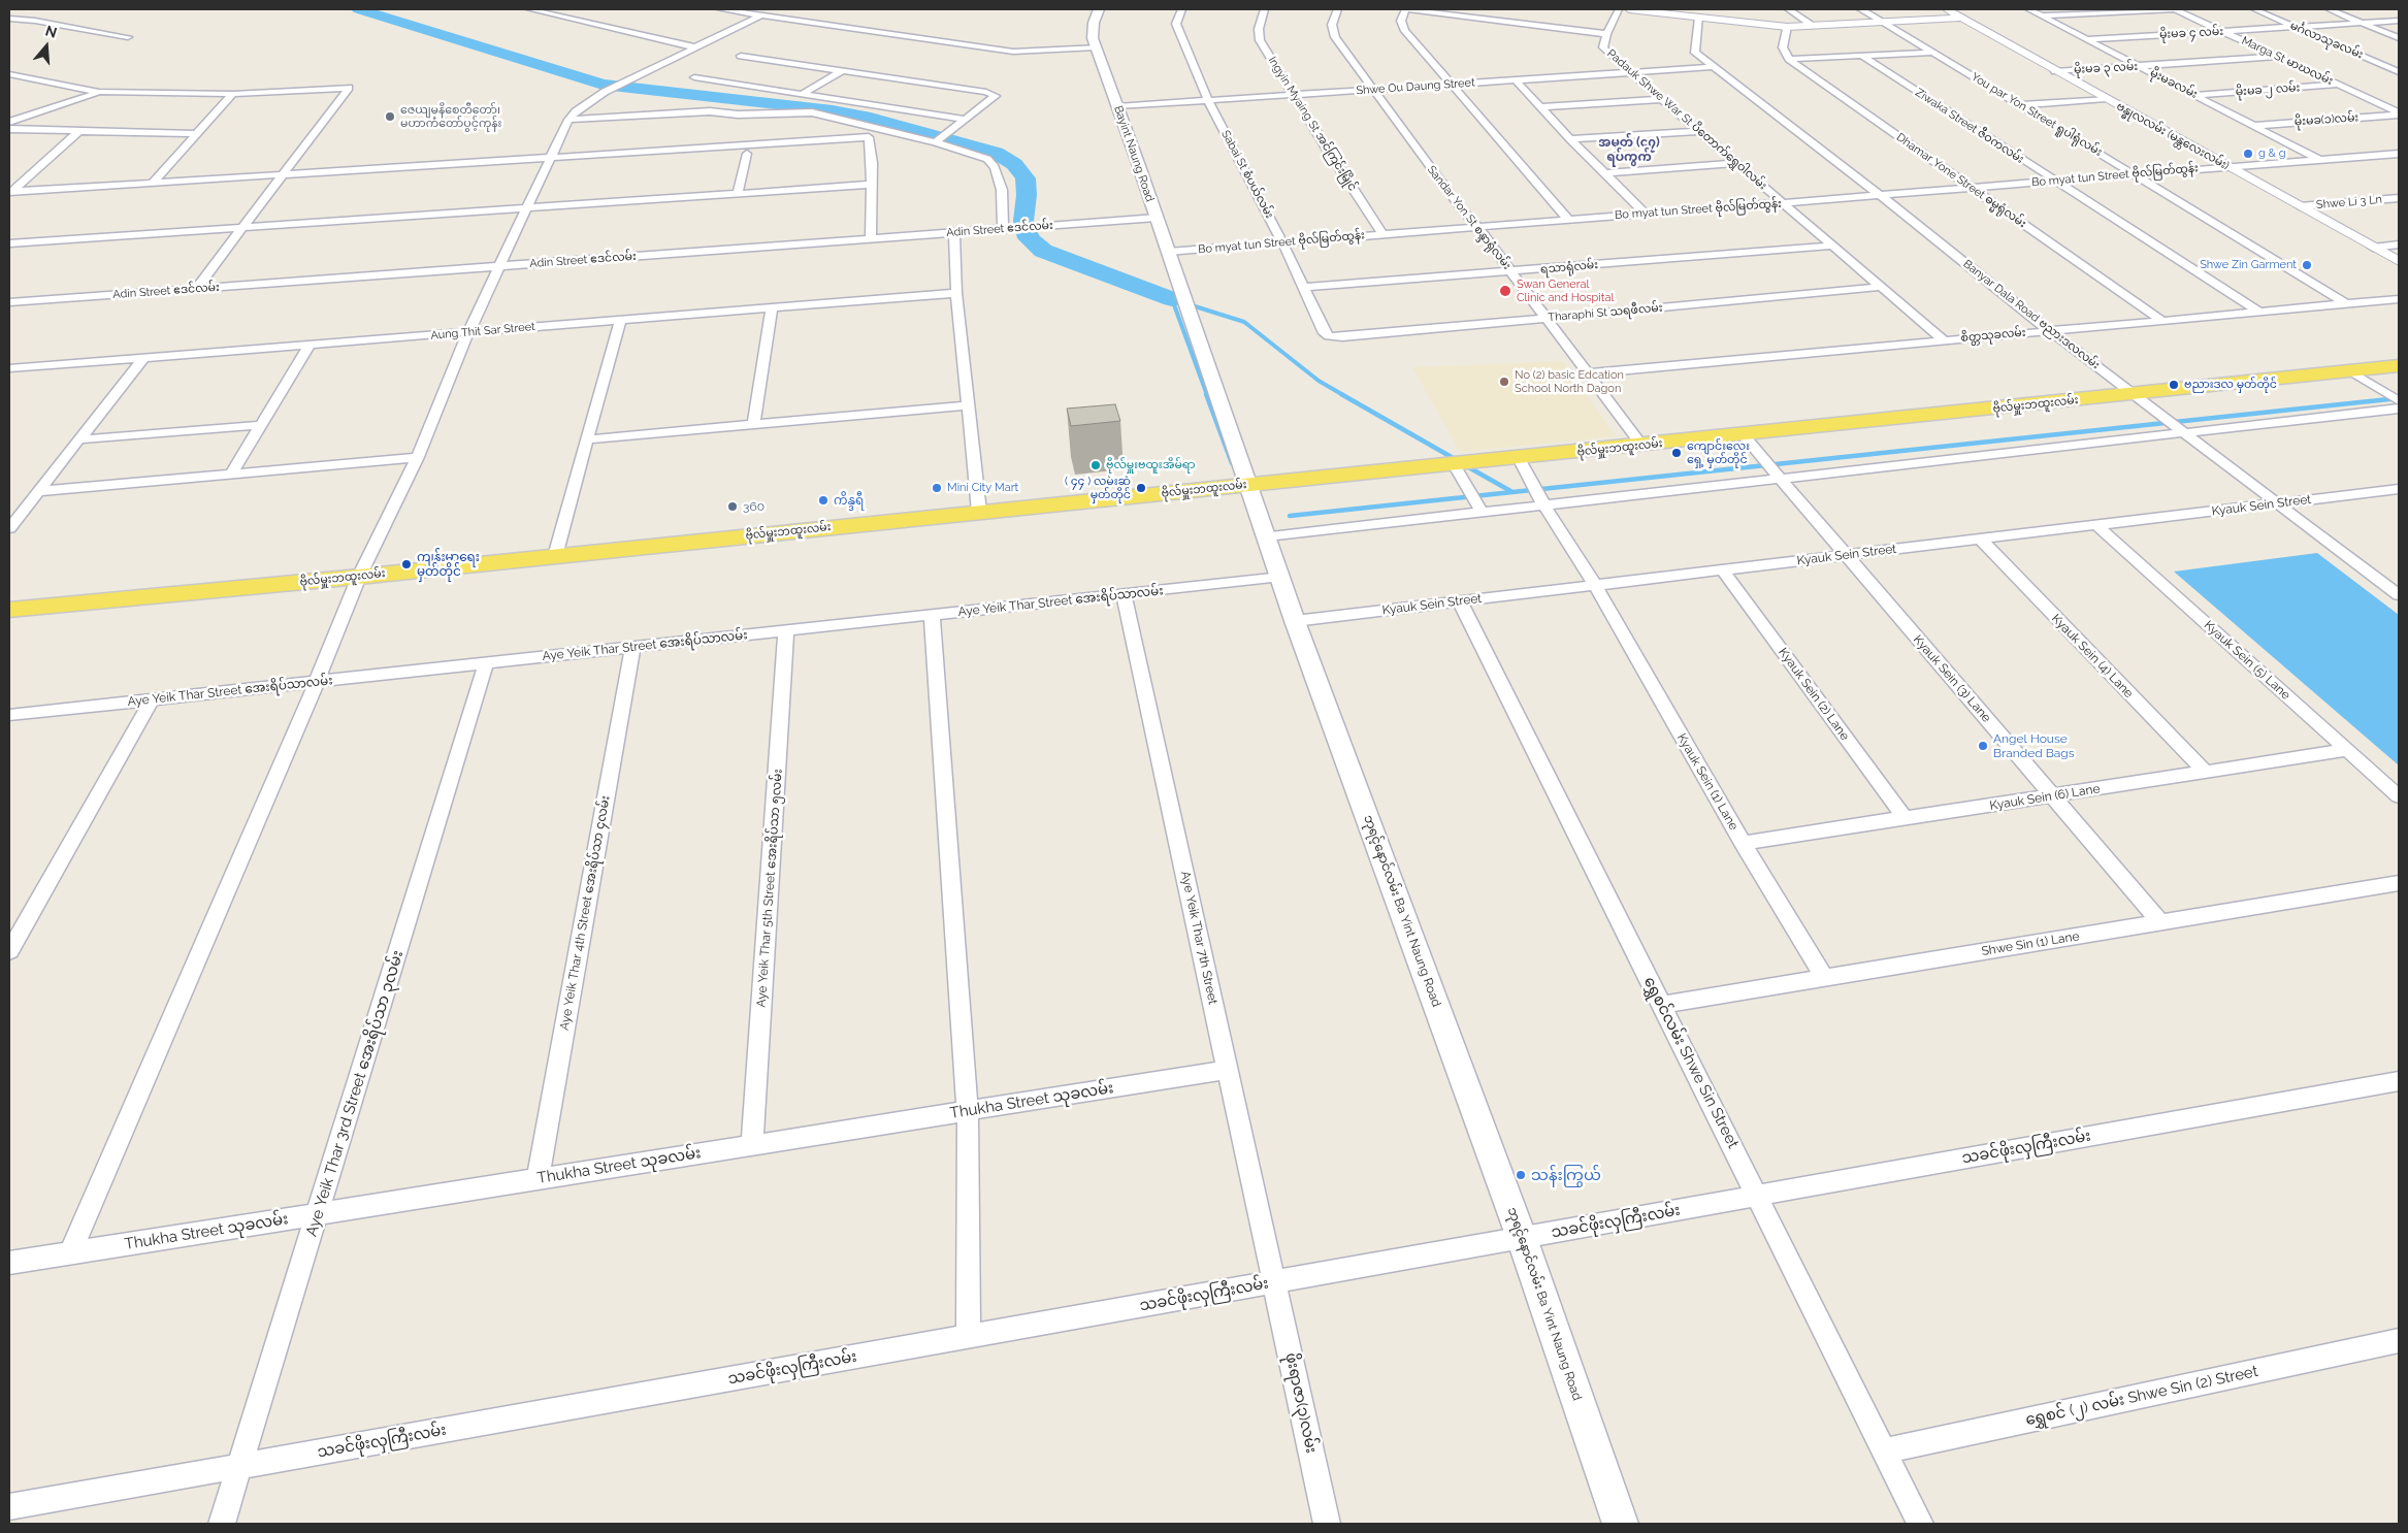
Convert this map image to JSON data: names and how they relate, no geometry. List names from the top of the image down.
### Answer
{
  "streets": {
    "main road": ["Bayint Naung Road", "ဗိုလ်မှူးဘထူးလမ်း", "ဘုရင့်နောင်လမ်း Ba Yint Naung Road"],
    "street": [
      "မိုးမခ ၄ လမ်း",
      "မင်္ဂလာသုခလမ်း",
      "Marga St မာဃလမ်း",
      "မိုးမခ ၃ လမ်း",
      "မိုးမခလမ်း",
      "Shwe Ou Daung Street",
      "မိုးမခ ၂ လမ်း",
      "You par Yon Street ရူပါရုံလမ်း",
      "Padauk Shwe War St ပိတောက်ရွှေဝါလမ်း",
      "မိုးမခ(၁)လမ်း",
      "Ingyin Myaing St အင်ကြင်းမြိုင်",
      "Ziwaka Street ဇီဝကလမ်း",
      "ဗန္ဓုလလမ်း (မန္တလေးလမ်း)",
      "Sabai St စံပယ်လမ်း",
      "Bo myat tun Street ဗိုလ်မြတ်ထွန်း",
      "Dhamar Yone Street ဓမ္မရုံလမ်း",
      "Shwe Li 3 Ln",
      "Sandar Yon St စန္ဒာရုံလမ်း",
      "Adin Street ဧဒင်လမ်း",
      "ရသာရုံလမ်း",
      "Tharaphi St သရဖီလမ်း",
      "Banyar Dala Road ဗညားဒလလမ်း",
      "Aung Thit Sar Street",
      "စိတ္တသုခလမ်း",
      "Kyauk Sein Street",
      "Aye Yeik Thar Street အေးရိပ်သာလမ်း",
      "Kyauk Sein (4) Lane",
      "Kyauk Sein (5) Lane",
      "Kyauk Sein (3) Lane",
      "Kyauk Sein (2) Lane",
      "Kyauk Sein (1) Lane",
      "Kyauk Sein (6) Lane",
      "Aye Yeik Thar 5th Street အေးရိပ်သာ ၅လမ်း",
      "Aye Yeik Thar 4th Street အေးရိပ်သာ ၄လမ်း",
      "Aye Yeik Thar 7th Street",
      "Shwe Sin (1) Lane",
      "ရွှေစင်လမ်း Shwe Sin Street",
      "Aye Yeik Thar 3rd Street အေးရိပ်သာ ၃လမ်း",
      "Thukha Street သုခလမ်း",
      "သခင်ဖိုးလှကြီးလမ်း",
      "ရွှေစင် (၂) လမ်း Shwe Sin (2) Street",
      "ဖိုးရာဇာ(၃)လမ်း"
    ]
  },
  "crossings": [
    ["မိုးမခ ၄ လမ်း", "မင်္ဂလာသုခလမ်း"],
    ["မိုးမခ ၄ လမ်း", "Marga St မာဃလမ်း"],
    ["မိုးမခ ၄ လမ်း", "မိုးမခလမ်း"],
    ["Marga St မာဃလမ်း", "မိုးမခ ၃ လမ်း"],
    ["Marga St မာဃလမ်း", "မိုးမခ ၂ လမ်း"],
    ["Marga St မာဃလမ်း", "မိုးမခ(၁)လမ်း"],
    ["မိုးမခ ၃ လမ်း", "မိုးမခလမ်း"],
    ["မိုးမခ ၃ လမ်း", "ဗန္ဓုလလမ်း (မန္တလေးလမ်း)"],
    ["မိုးမခလမ်း", "မိုးမခ ၂ လမ်း"],
    ["မိုးမခလမ်း", "မိုးမခ(၁)လမ်း"],
    ["မိုးမခလမ်း", "Bo myat tun Street ဗိုလ်မြတ်ထွန်း"],
    ["Shwe Ou Daung Street", "Padauk Shwe War St ပိတောက်ရွှေဝါလမ်း"],
    ["Shwe Ou Daung Street", "Ingyin Myaing St အင်ကြင်းမြိုင်"],
    ["Shwe Ou Daung Street", "Bayint Naung Road"],
    ["Shwe Ou Daung Street", "Sabai St စံပယ်လမ်း"],
    ["Shwe Ou Daung Street", "Sandar Yon St စန္ဒာရုံလမ်း"],
    ["Shwe Ou Daung Street", "Banyar Dala Road ဗညားဒလလမ်း"],
    ["You par Yon Street ရူပါရုံလမ်း", "Bo myat tun Street ဗိုလ်မြတ်ထွန်း"],
    ["You par Yon Street ရူပါရုံလမ်း", "စိတ္တသုခလမ်း"],
    ["Padauk Shwe War St ပိတောက်ရွှေဝါလမ်း", "Bo myat tun Street ဗိုလ်မြတ်ထွန်း"],
    ["Padauk Shwe War St ပိတောက်ရွှေဝါလမ်း", "ရသာရုံလမ်း"],
    ["Padauk Shwe War St ပိတောက်ရွှေဝါလမ်း", "Tharaphi St သရဖီလမ်း"],
    ["Padauk Shwe War St ပိတောက်ရွှေဝါလမ်း", "စိတ္တသုခလမ်း"],
    ["Ingyin Myaing St အင်ကြင်းမြိုင်", "Bo myat tun Street ဗိုလ်မြတ်ထွန်း"],
    ["Ziwaka Street ဇီဝကလမ်း", "Bo myat tun Street ဗိုလ်မြတ်ထွန်း"],
    ["Ziwaka Street ဇီဝကလမ်း", "စိတ္တသုခလမ်း"],
    ["ဗန္ဓုလလမ်း (မန္တလေးလမ်း)", "Bo myat tun Street ဗိုလ်မြတ်ထွန်း"],
    ["ဗန္ဓုလလမ်း (မန္တလေးလမ်း)", "Shwe Li 3 Ln"],
    ["Bayint Naung Road", "Bo myat tun Street ဗိုလ်မြတ်ထွန်း"],
    ["Bayint Naung Road", "Adin Street ဧဒင်လမ်း"],
    ["Bayint Naung Road", "ဘုရင့်နောင်လမ်း Ba Yint Naung Road"],
    ["Sabai St စံပယ်လမ်း", "Bo myat tun Street ဗိုလ်မြတ်ထွန်း"],
    ["Sabai St စံပယ်လမ်း", "ရသာရုံလမ်း"],
    ["Sabai St စံပယ်လမ်း", "Tharaphi St သရဖီလမ်း"],
    ["Bo myat tun Street ဗိုလ်မြတ်ထွန်း", "Dhamar Yone Street ဓမ္မရုံလမ်း"],
    ["Bo myat tun Street ဗိုလ်မြတ်ထွန်း", "Sandar Yon St စန္ဒာရုံလမ်း"],
    ["Bo myat tun Street ဗိုလ်မြတ်ထွန်း", "Banyar Dala Road ဗညားဒလလမ်း"],
    ["Dhamar Yone Street ဓမ္မရုံလမ်း", "စိတ္တသုခလမ်း"],
    ["Sandar Yon St စန္ဒာရုံလမ်း", "ရသာရုံလမ်း"],
    ["Sandar Yon St စန္ဒာရုံလမ်း", "Tharaphi St သရဖီလမ်း"],
    ["Sandar Yon St စန္ဒာရုံလမ်း", "စိတ္တသုခလမ်း"],
    ["Sandar Yon St စန္ဒာရုံလမ်း", "ဗိုလ်မှူးဘထူးလမ်း"],
    ["Banyar Dala Road ဗညားဒလလမ်း", "စိတ္တသုခလမ်း"],
    ["Banyar Dala Road ဗညားဒလလမ်း", "ဗိုလ်မှူးဘထူးလမ်း"],
    ["Banyar Dala Road ဗညားဒလလမ်း", "Kyauk Sein Street"],
    ["ဗိုလ်မှူးဘထူးလမ်း", "Kyauk Sein (3) Lane"],
    ["ဗိုလ်မှူးဘထူးလမ်း", "ဘုရင့်နောင်လမ်း Ba Yint Naung Road"],
    ["Kyauk Sein Street", "Kyauk Sein (4) Lane"],
    ["Kyauk Sein Street", "Kyauk Sein (5) Lane"],
    ["Kyauk Sein Street", "Kyauk Sein (3) Lane"],
    ["Kyauk Sein Street", "Kyauk Sein (2) Lane"],
    ["Kyauk Sein Street", "Kyauk Sein (1) Lane"],
    ["Kyauk Sein Street", "ဘုရင့်နောင်လမ်း Ba Yint Naung Road"],
    ["Kyauk Sein Street", "ရွှေစင်လမ်း Shwe Sin Street"],
    ["Aye Yeik Thar Street အေးရိပ်သာလမ်း", "Aye Yeik Thar 5th Street အေးရိပ်သာ ၅လမ်း"],
    ["Aye Yeik Thar Street အေးရိပ်သာလမ်း", "ဘုရင့်နောင်လမ်း Ba Yint Naung Road"],
    ["Aye Yeik Thar Street အေးရိပ်သာလမ်း", "Aye Yeik Thar 4th Street အေးရိပ်သာ ၄လမ်း"],
    ["Aye Yeik Thar Street အေးရိပ်သာလမ်း", "Aye Yeik Thar 7th Street"],
    ["Aye Yeik Thar Street အေးရိပ်သာလမ်း", "Aye Yeik Thar 3rd Street အေးရိပ်သာ ၃လမ်း"],
    ["Kyauk Sein (4) Lane", "Kyauk Sein (6) Lane"],
    ["Kyauk Sein (5) Lane", "Kyauk Sein (6) Lane"],
    ["Kyauk Sein (3) Lane", "Kyauk Sein (6) Lane"],
    ["Kyauk Sein (3) Lane", "Shwe Sin (1) Lane"],
    ["Kyauk Sein (2) Lane", "Kyauk Sein (6) Lane"],
    ["Kyauk Sein (1) Lane", "Kyauk Sein (6) Lane"],
    ["Kyauk Sein (1) Lane", "Shwe Sin (1) Lane"],
    ["Aye Yeik Thar 5th Street အေးရိပ်သာ ၅လမ်း", "Thukha Street သုခလမ်း"],
    ["ဘုရင့်နောင်လမ်း Ba Yint Naung Road", "သခင်ဖိုးလှကြီးလမ်း"],
    ["Aye Yeik Thar 4th Street အေးရိပ်သာ ၄လမ်း", "Thukha Street သုခလမ်း"],
    ["Aye Yeik Thar 7th Street", "Thukha Street သုခလမ်း"],
    ["Aye Yeik Thar 7th Street", "သခင်ဖိုးလှကြီးလမ်း"],
    ["Aye Yeik Thar 7th Street", "ဖိုးရာဇာ(၃)လမ်း"],
    ["Shwe Sin (1) Lane", "ရွှေစင်လမ်း Shwe Sin Street"],
    ["ရွှေစင်လမ်း Shwe Sin Street", "သခင်ဖိုးလှကြီးလမ်း"],
    ["ရွှေစင်လမ်း Shwe Sin Street", "ရွှေစင် (၂) လမ်း Shwe Sin (2) Street"],
    ["Aye Yeik Thar 3rd Street အေးရိပ်သာ ၃လမ်း", "Thukha Street သုခလမ်း"],
    ["Aye Yeik Thar 3rd Street အေးရိပ်သာ ၃လမ်း", "သခင်ဖိုးလှကြီးလမ်း"],
    ["သခင်ဖိုးလှကြီးလမ်း", "ဖိုးရာဇာ(၃)လမ်း"]
  ],
  "districts": ["အမှတ် (၄၇) ရပ်ကွက်"],
  "places": [
    "ဇေယျမုနိစေတီတော်၊ မဟာကံတော်ပွင့်ကုန်း",
    "g & g",
    "Shwe Zin Garment",
    "Swan General Clinic and Hospital",
    "No (2) basic Edcation School North Dagon",
    "ဗညားဒလ မှတ်တိုင်",
    "ကျောင်းလေး ရှေ့ မှတ်တိုင်",
    "ဗိုလ်မှူးဗထူးအိမ်ရာ",
    "Mini City Mart",
    "( ၄၄ ) လမ်းဆုံ မှတ်တိုင်",
    "ကိန္ဒရီ",
    "360",
    "ကျန်းမာရေး မှတ်တိုင်",
    "Angel House Branded Bags",
    "သန်းကြွယ်"
  ],
  "north": "top"
}
